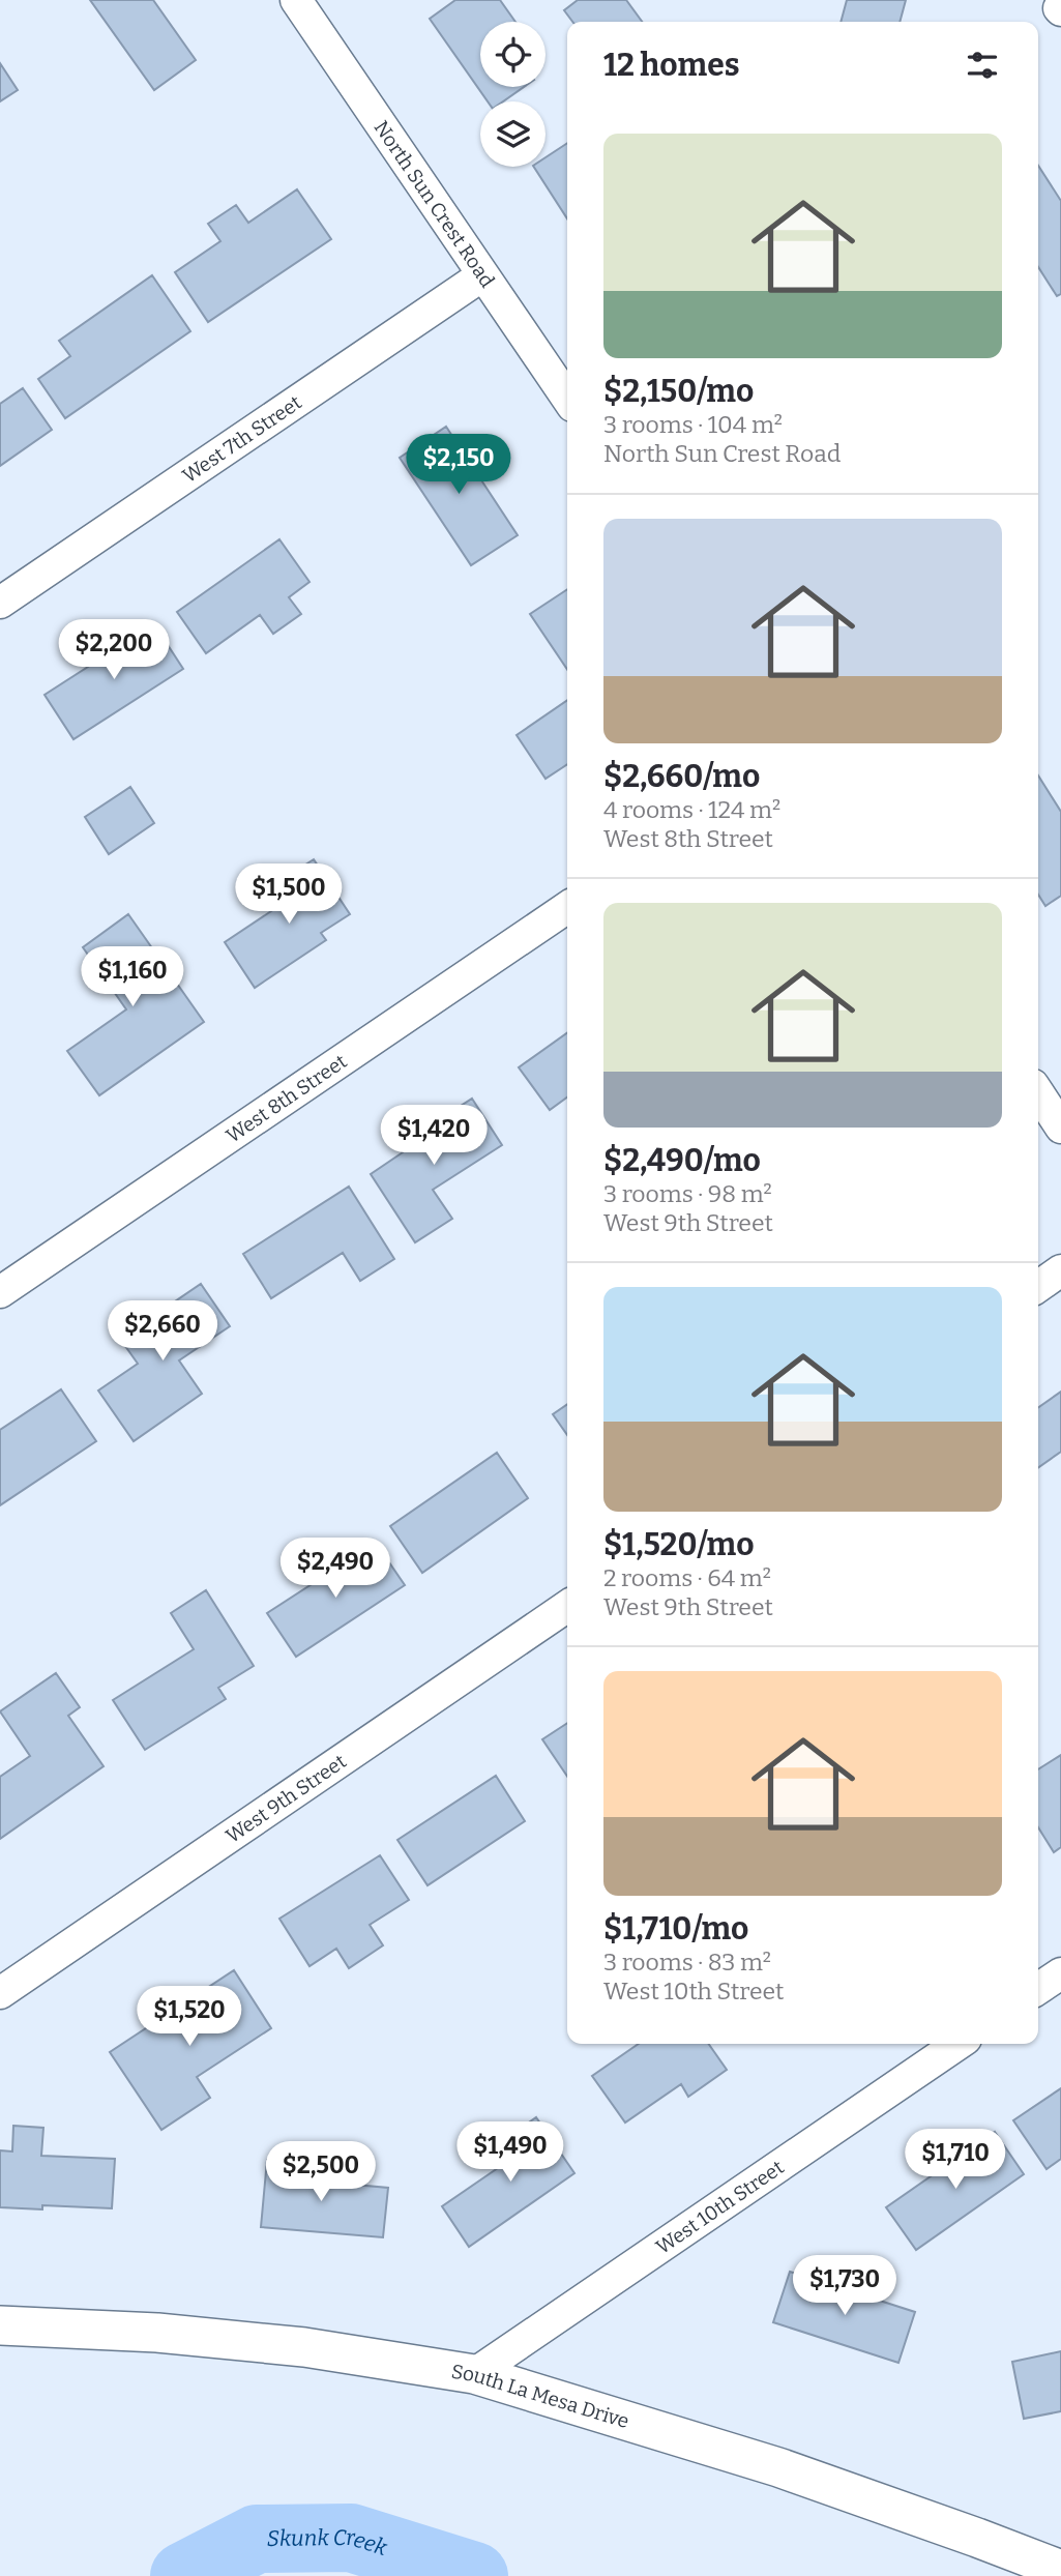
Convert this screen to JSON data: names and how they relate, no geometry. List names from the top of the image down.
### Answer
{
  "streets": {
    "street": [
      "North Sun Crest Road",
      "West 7th Street",
      "West 8th Street",
      "West 9th Street",
      "West 10th Street",
      "South La Mesa Drive"
    ]
  },
  "crossings": [
    ["North Sun Crest Road", "West 7th Street"],
    ["West 10th Street", "South La Mesa Drive"]
  ],
  "water": ["Skunk Creek"],
  "page": {
    "heading": "12 homes",
    "list": [
      {
        "name": "$2,150/mo",
        "note": "3 rooms · 104 m² · North Sun Crest Road"
      },
      {
        "name": "$2,660/mo",
        "note": "4 rooms · 124 m² · West 8th Street"
      },
      {
        "name": "$2,490/mo",
        "note": "3 rooms · 98 m² · West 9th Street"
      },
      {
        "name": "$1,520/mo",
        "note": "2 rooms · 64 m² · West 9th Street"
      },
      {
        "name": "$1,710/mo",
        "note": "3 rooms · 83 m² · West 10th Street"
      }
    ],
    "price": [
      "$2,150",
      "$2,200",
      "$1,500",
      "$1,160",
      "$1,420",
      "$2,660",
      "$2,490",
      "$1,520",
      "$1,490",
      "$1,710",
      "$2,500",
      "$1,730"
    ]
  }
}
